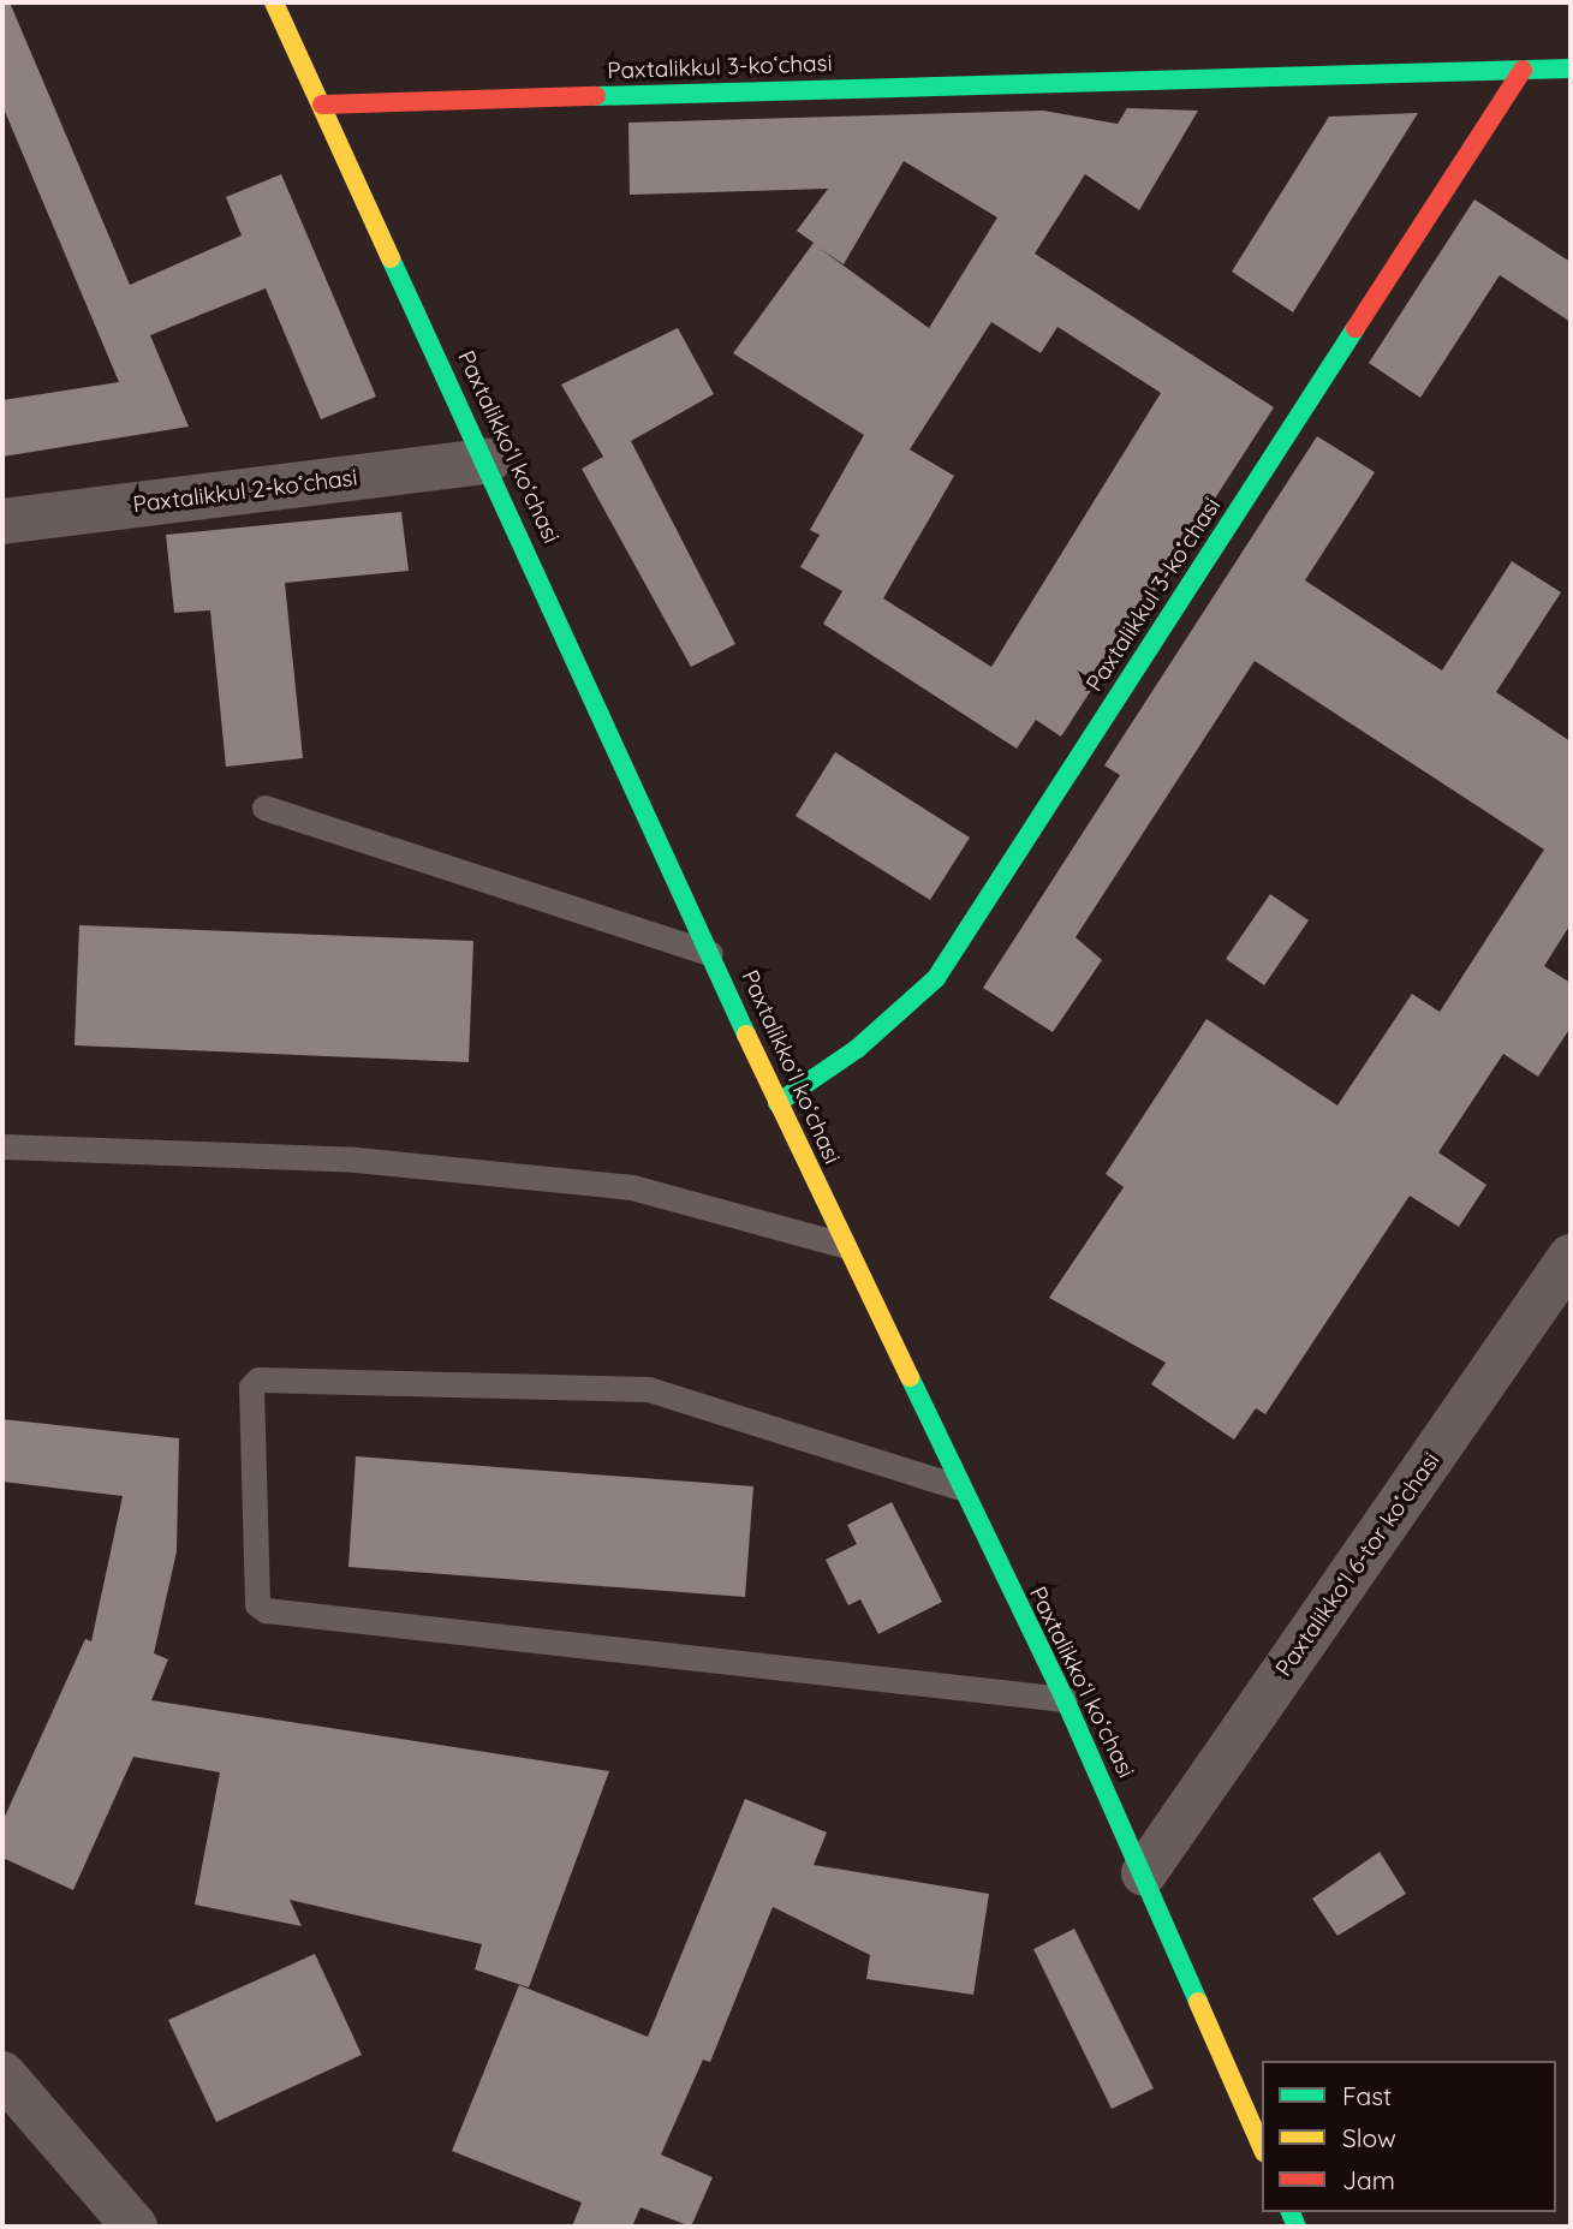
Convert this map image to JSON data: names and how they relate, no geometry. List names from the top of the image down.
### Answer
{
  "streets": {
    "street": [
      "Paxtalikkul 3-koʻchasi",
      "Paxtalikkoʻl koʻchasi",
      "Paxtalikkul 2-koʻchasi",
      "Paxtalikkoʻl 6-tor koʻchasi"
    ]
  },
  "crossings": [
    ["Paxtalikkul 3-koʻchasi", "Paxtalikkoʻl koʻchasi"],
    ["Paxtalikkoʻl koʻchasi", "Paxtalikkul 2-koʻchasi"],
    ["Paxtalikkoʻl koʻchasi", "Paxtalikkoʻl 6-tor koʻchasi"]
  ],
  "legend": ["Fast", "Slow", "Jam"]
}
